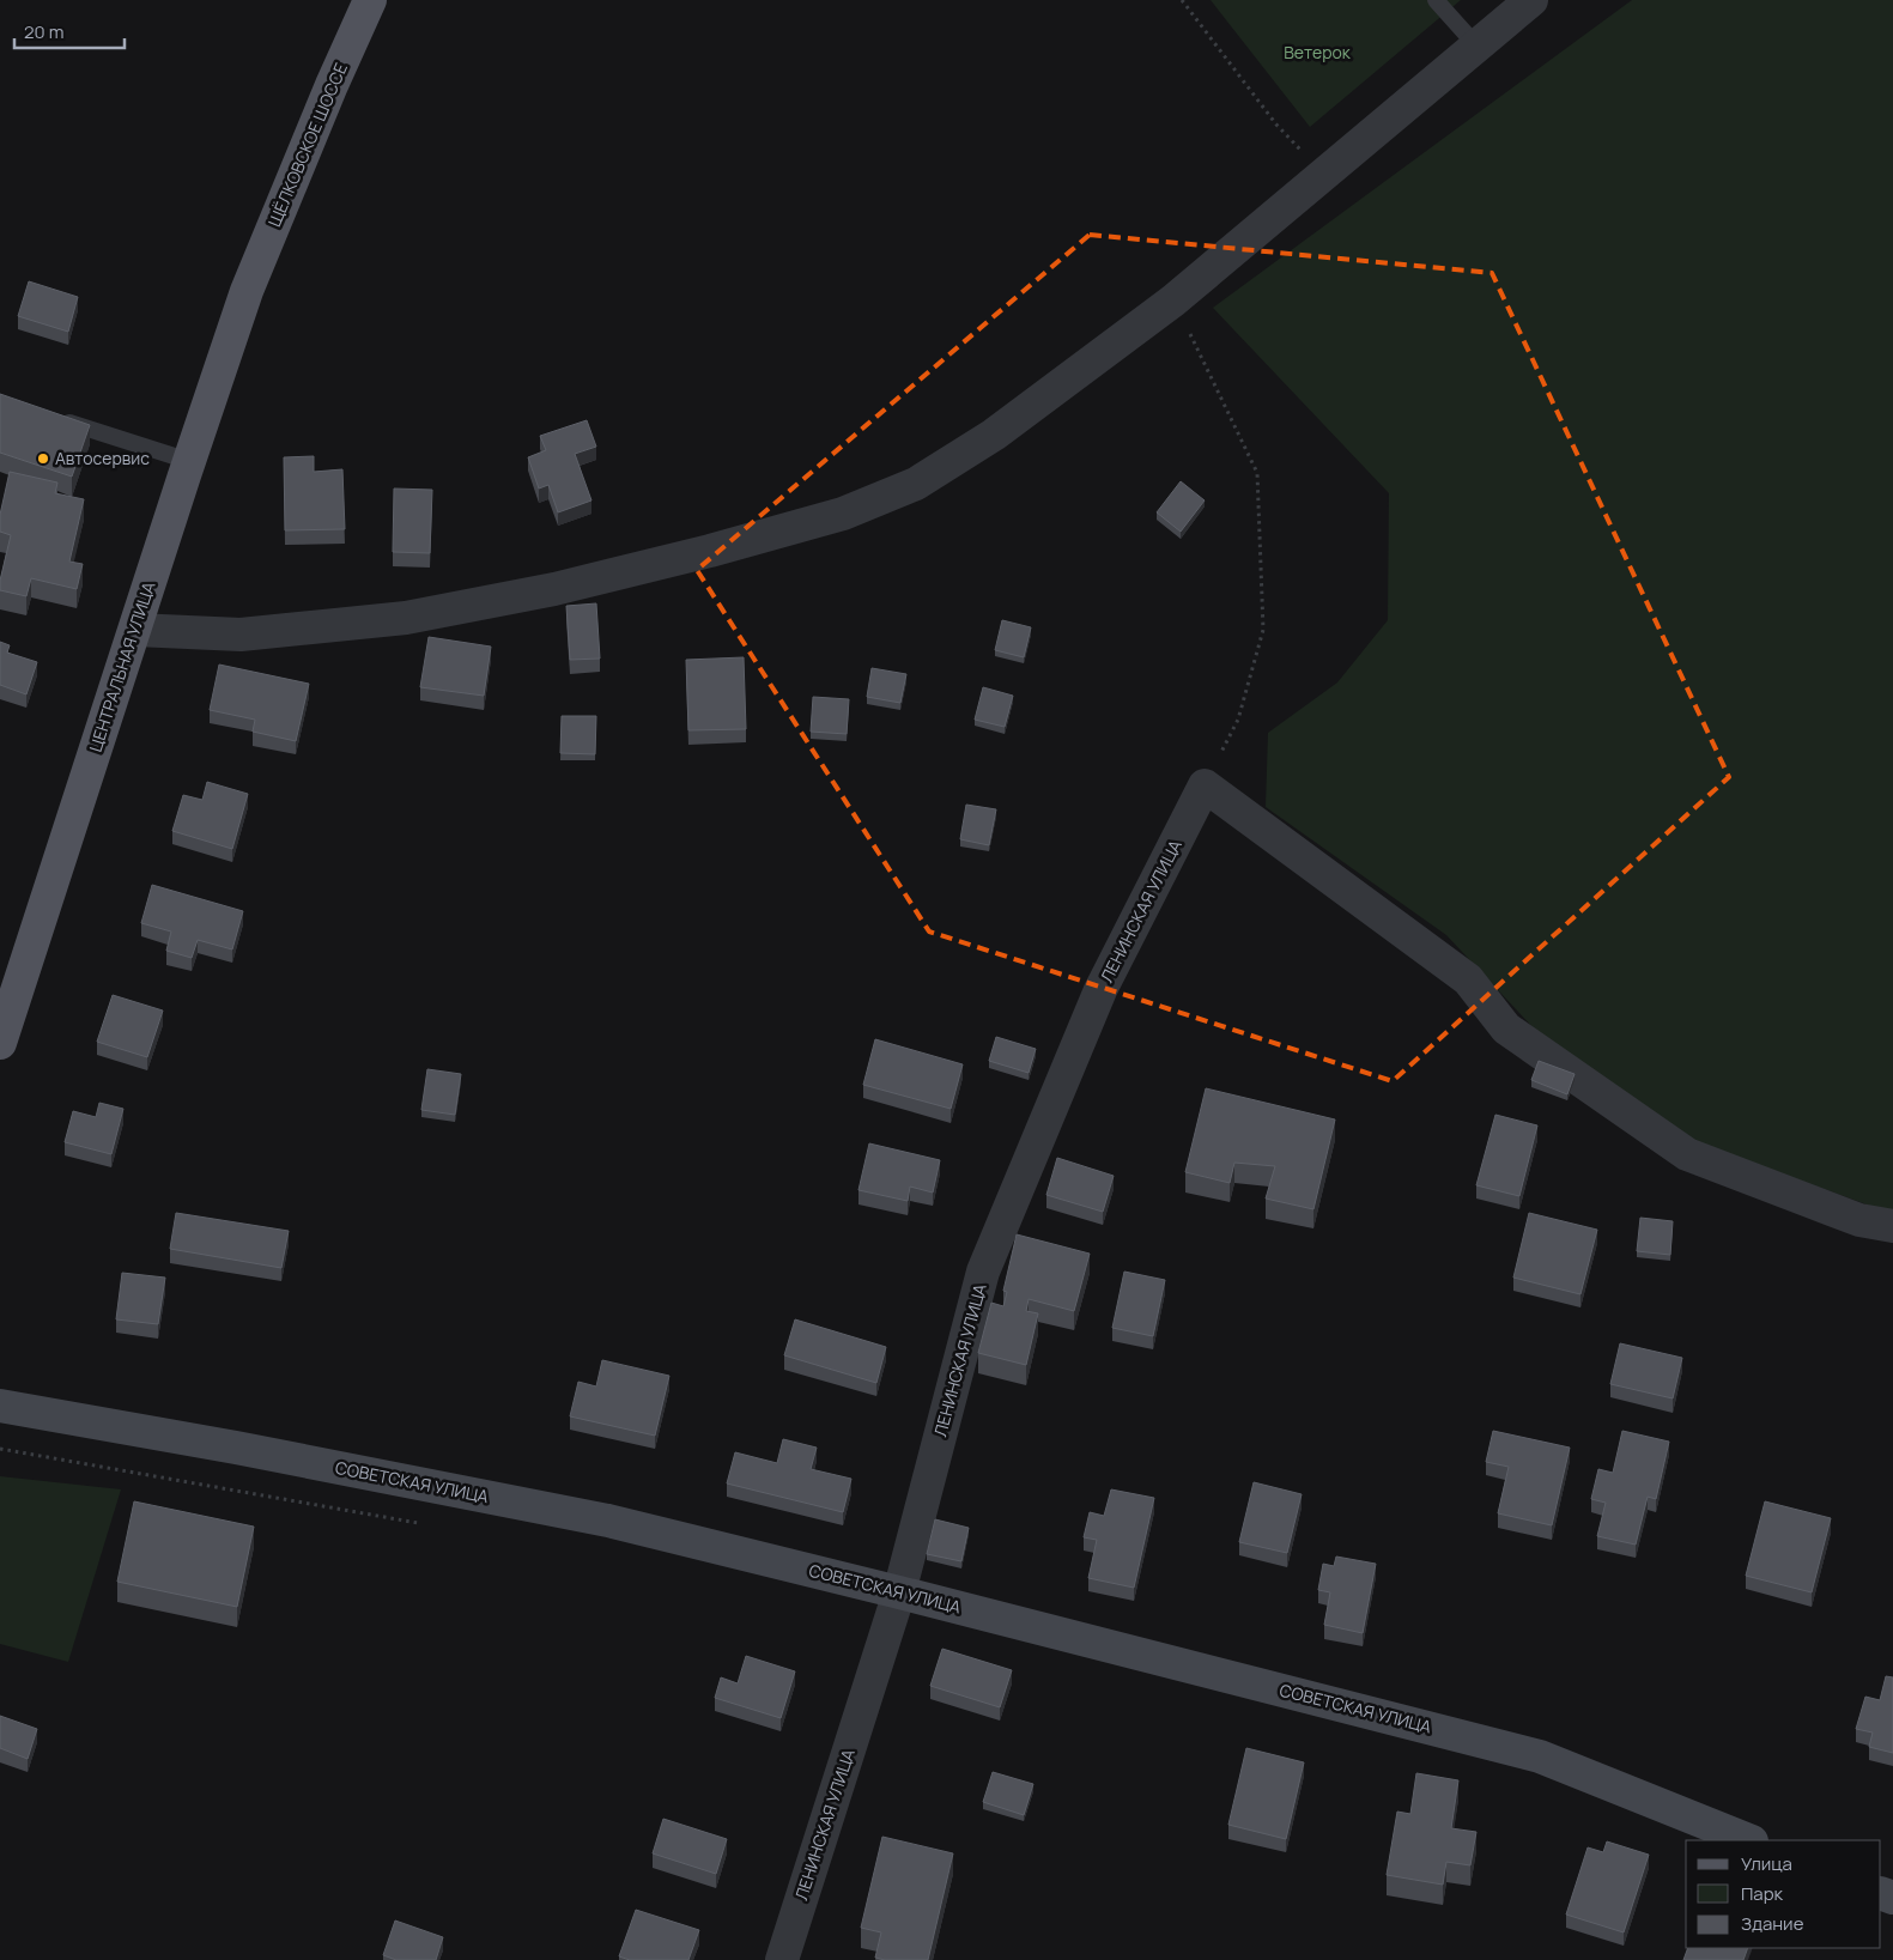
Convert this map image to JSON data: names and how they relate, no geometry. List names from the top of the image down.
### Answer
{
  "streets": {
    "main road": ["ЩЁЛКОВСКОЕ ШОССЕ", "ЦЕНТРАЛЬНАЯ УЛИЦА", "СОВЕТСКАЯ УЛИЦА"],
    "street": ["ЛЕНИНСКАЯ УЛИЦА"]
  },
  "crossings": [
    ["ЩЁЛКОВСКОЕ ШОССЕ", "ЦЕНТРАЛЬНАЯ УЛИЦА"],
    ["ЛЕНИНСКАЯ УЛИЦА", "СОВЕТСКАЯ УЛИЦА"]
  ],
  "parks": ["Ветерок"],
  "places": ["Автосервис"],
  "legend": ["Улица", "Парк", "Здание"],
  "scale_bar": "20 m"
}
